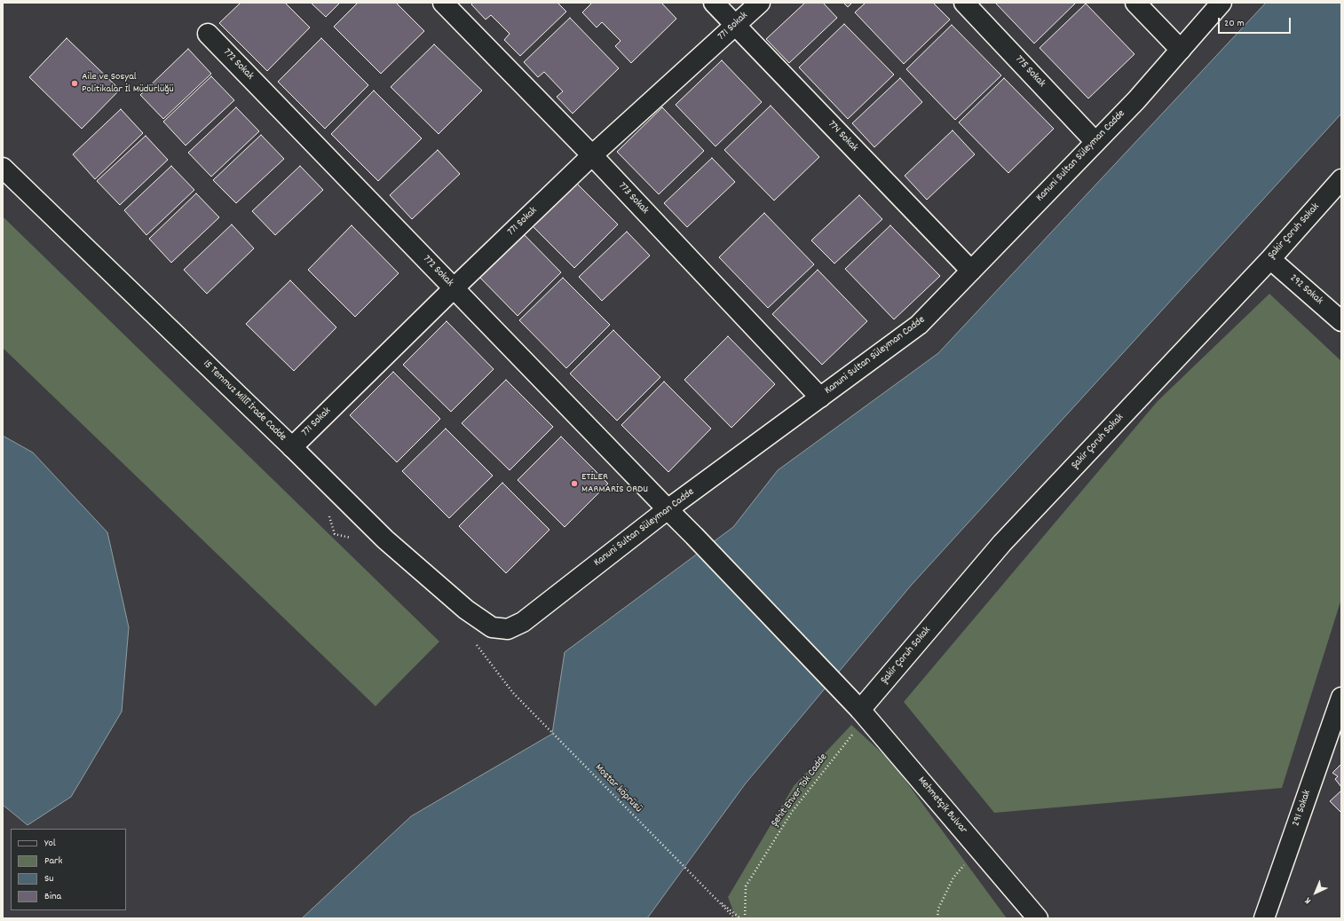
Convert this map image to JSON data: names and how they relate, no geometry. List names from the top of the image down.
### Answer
{
  "streets": {
    "street": [
      "771 Sokak",
      "772 Sokak",
      "775 Sokak",
      "774 Sokak",
      "Kanuni Sultan Süleyman Cadde",
      "773 Sokak",
      "Şakir Çoruh Sokak",
      "292 Sokak",
      "15 Temmuz Millî İrade Cadde",
      "Mehmetçik Bulvar",
      "291 Sokak"
    ],
    "path": ["Mostar köprüsü", "Şehit Enver Tok Cadde"]
  },
  "crossings": [
    ["771 Sokak", "772 Sokak"],
    ["771 Sokak", "774 Sokak"],
    ["771 Sokak", "773 Sokak"],
    ["771 Sokak", "15 Temmuz Millî İrade Cadde"],
    ["772 Sokak", "Kanuni Sultan Süleyman Cadde"],
    ["772 Sokak", "Mehmetçik Bulvar"],
    ["775 Sokak", "Kanuni Sultan Süleyman Cadde"],
    ["774 Sokak", "Kanuni Sultan Süleyman Cadde"],
    ["Kanuni Sultan Süleyman Cadde", "773 Sokak"],
    ["Kanuni Sultan Süleyman Cadde", "15 Temmuz Millî İrade Cadde"],
    ["Kanuni Sultan Süleyman Cadde", "Mehmetçik Bulvar"],
    ["Şakir Çoruh Sokak", "292 Sokak"],
    ["Şakir Çoruh Sokak", "Şehit Enver Tok Cadde"],
    ["Şakir Çoruh Sokak", "Mehmetçik Bulvar"],
    ["Şehit Enver Tok Cadde", "Mehmetçik Bulvar"]
  ],
  "places": ["Aile ve Sosyal Politikalar İl Müdürlüğü", "ETİLER MARMARİS ORDU"],
  "legend": [
    "Yol",
    "Park",
    "Su",
    "Bina"
  ],
  "scale_bar": "20 m",
  "north": "bottom left"
}
